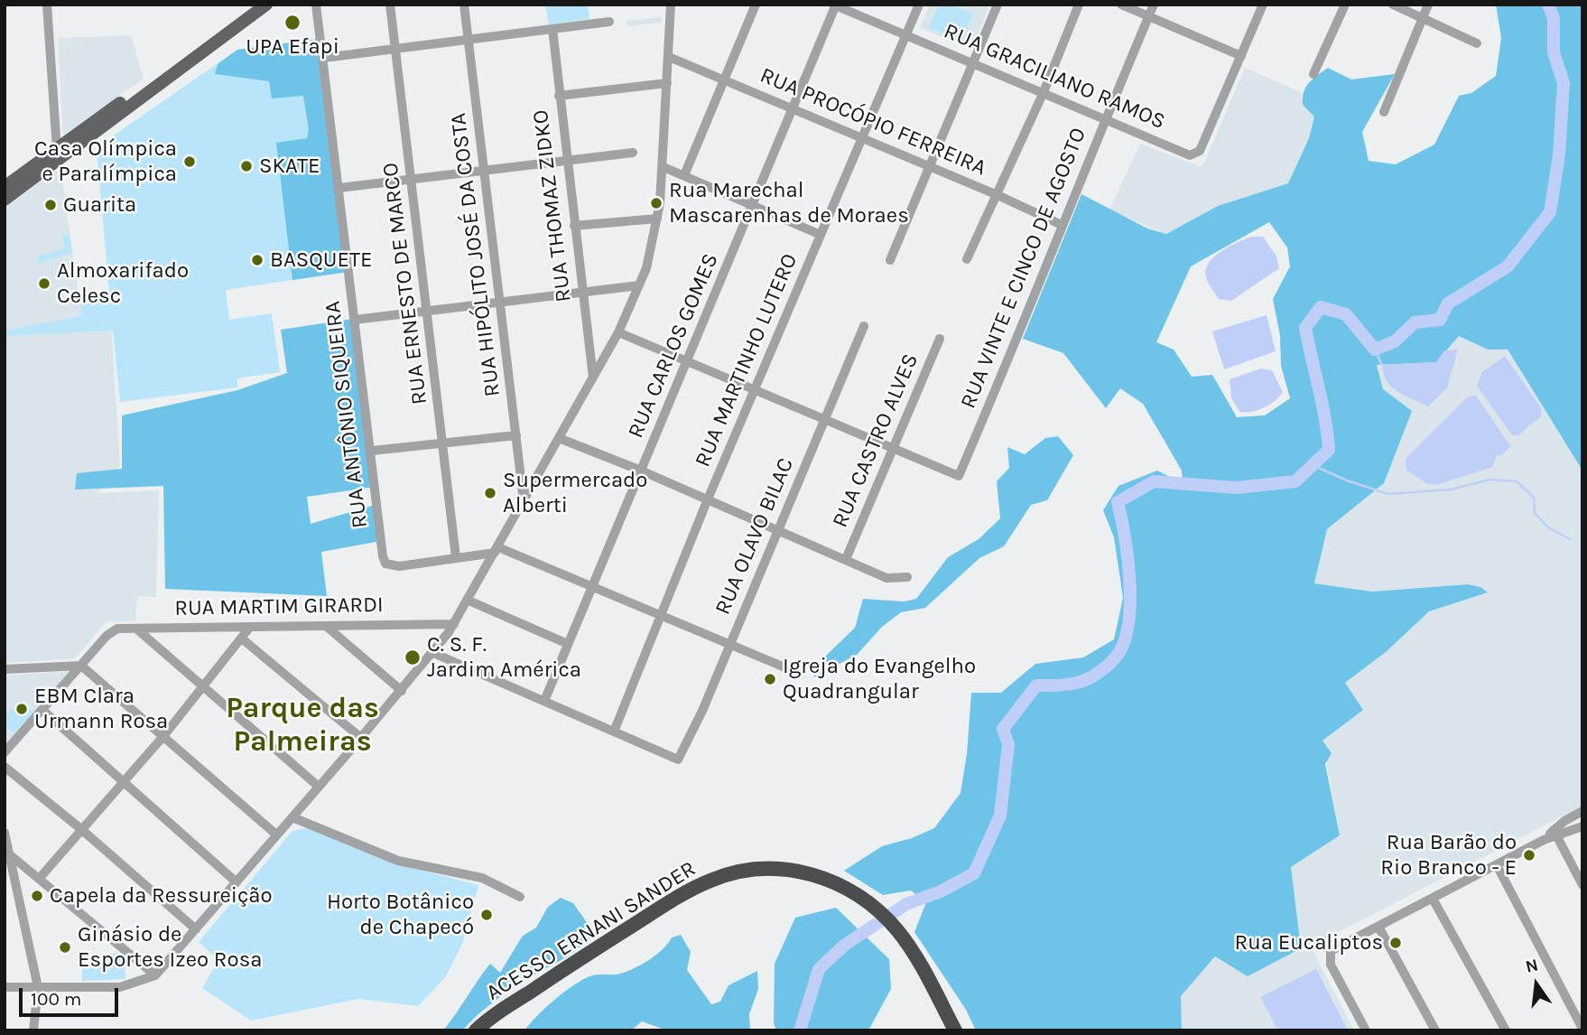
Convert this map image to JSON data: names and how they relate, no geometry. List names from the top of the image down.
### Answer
{
  "streets": {
    "highway": ["ACESSO ERNANI SANDER"],
    "street": [
      "RUA GRACILIANO RAMOS",
      "RUA PROCÓPIO FERREIRA",
      "RUA THOMAZ ZIDKO",
      "RUA HIPÓLITO JOSÉ DA COSTA",
      "RUA VINTE E CINCO DE AGOSTO",
      "RUA ERNESTO DE MARCO",
      "RUA CARLOS GOMES",
      "RUA MARTINHO LUTERO",
      "RUA ANTÔNIO SIQUEIRA",
      "RUA CASTRO ALVES",
      "RUA OLAVO BILAC",
      "RUA MARTIM GIRARDI"
    ]
  },
  "crossings": [
    ["RUA GRACILIANO RAMOS", "RUA VINTE E CINCO DE AGOSTO"],
    ["RUA GRACILIANO RAMOS", "RUA CARLOS GOMES"],
    ["RUA GRACILIANO RAMOS", "RUA MARTINHO LUTERO"],
    ["RUA PROCÓPIO FERREIRA", "RUA VINTE E CINCO DE AGOSTO"],
    ["RUA PROCÓPIO FERREIRA", "RUA CARLOS GOMES"],
    ["RUA PROCÓPIO FERREIRA", "RUA MARTINHO LUTERO"],
    ["RUA VINTE E CINCO DE AGOSTO", "RUA CASTRO ALVES"],
    ["RUA ERNESTO DE MARCO", "RUA ANTÔNIO SIQUEIRA"],
    ["RUA MARTINHO LUTERO", "RUA OLAVO BILAC"]
  ],
  "districts": ["Parque das Palmeiras"],
  "places": [
    "UPA Efapi",
    "Casa Olímpica e Paralímpica",
    "SKATE",
    "Rua Marechal Mascarenhas de Moraes",
    "Guarita",
    "BASQUETE",
    "Almoxarifado Celesc",
    "Supermercado Alberti",
    "C. S. F. Jardim América",
    "Igreja do Evangelho Quadrangular",
    "EBM Clara Urmann Rosa",
    "Rua Barão do Rio Branco - E",
    "Capela da Ressureição",
    "Horto Botânico de Chapecó",
    "Rua Eucaliptos",
    "Ginásio de Esportes Izeo Rosa"
  ],
  "scale_bar": "100 m",
  "north": "top"
}
